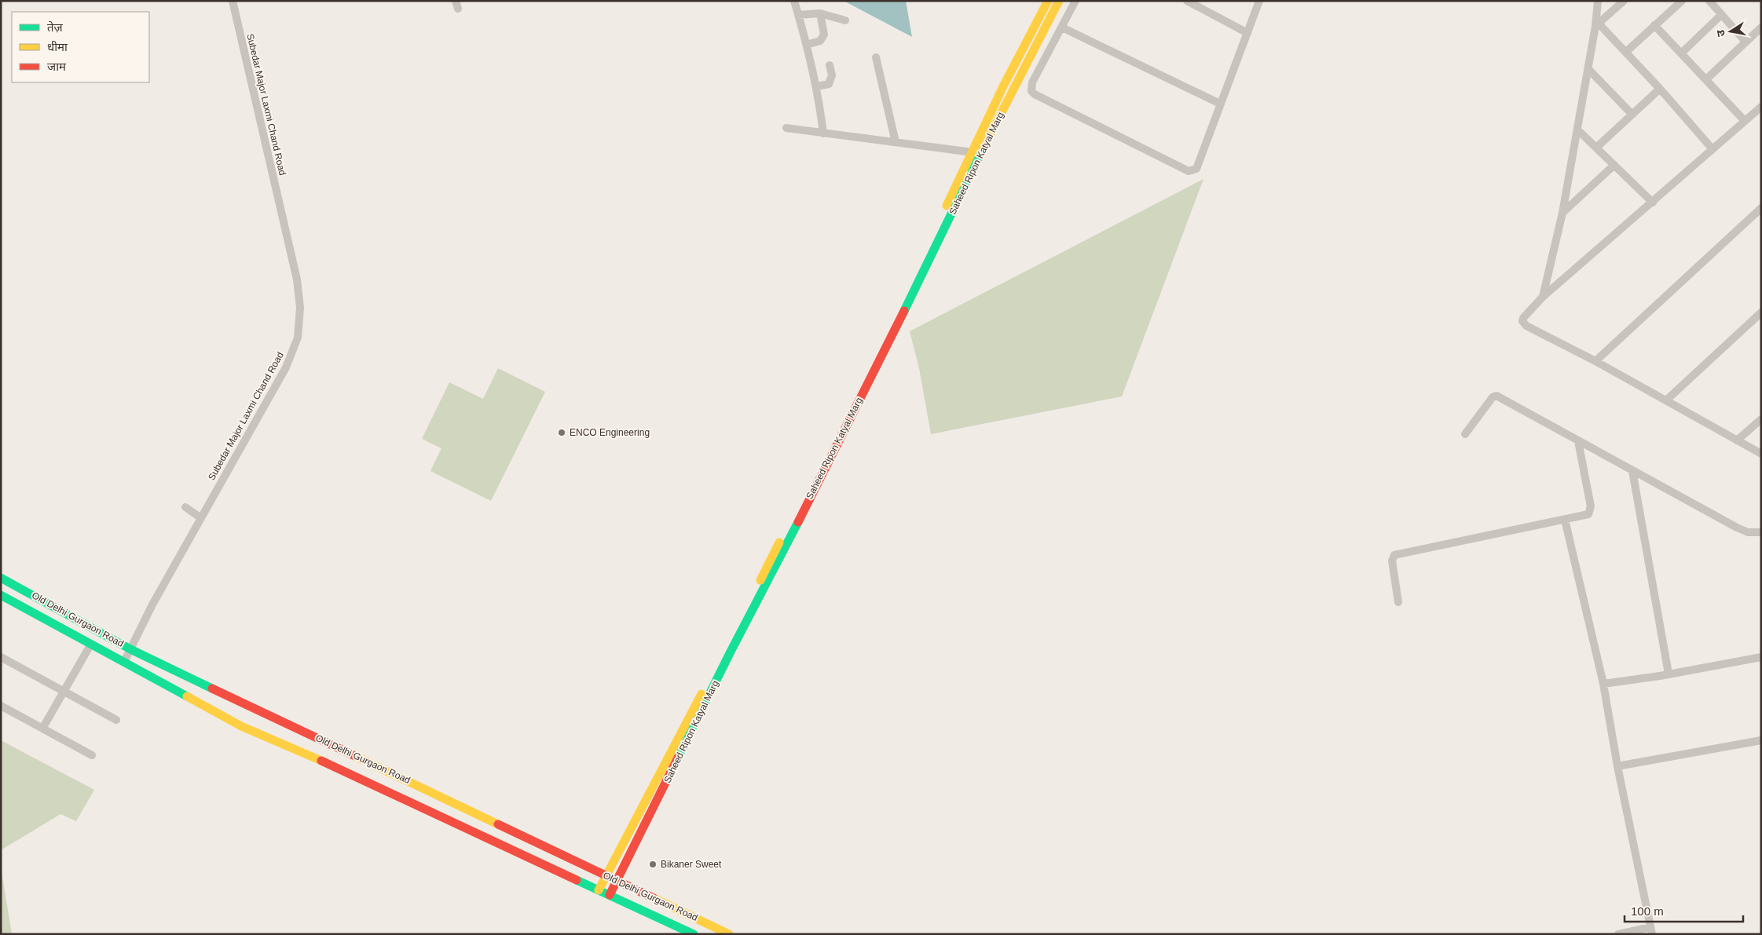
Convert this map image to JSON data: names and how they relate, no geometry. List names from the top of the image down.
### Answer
{
  "streets": {
    "street": ["Subedar Major Laxmi Chand Road", "Saheed Ripon Katyal Marg", "Old Delhi Gurgaon Road"]
  },
  "crossings": [
    ["Subedar Major Laxmi Chand Road", "Old Delhi Gurgaon Road"],
    ["Saheed Ripon Katyal Marg", "Old Delhi Gurgaon Road"]
  ],
  "places": ["ENCO Engineering", "Bikaner Sweet"],
  "legend": ["तेज़", "धीमा", "जाम"],
  "scale_bar": "100 m",
  "north": "left"
}
